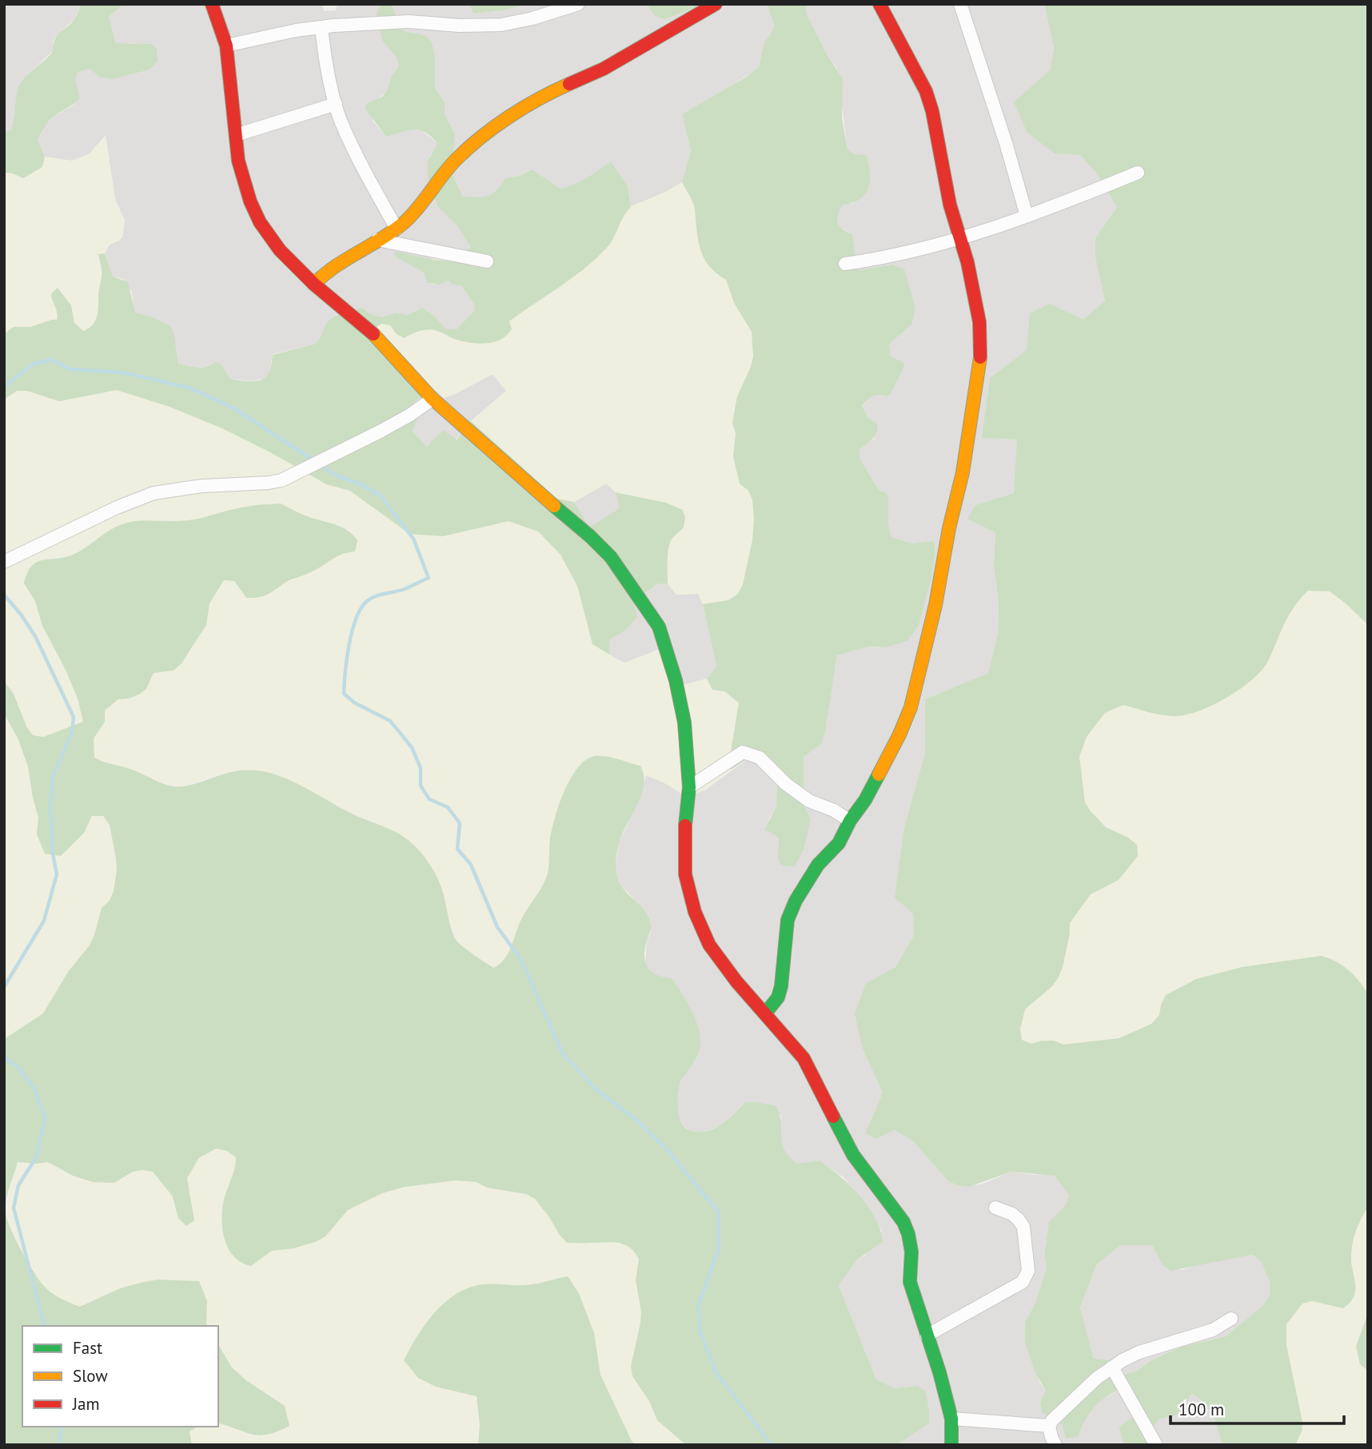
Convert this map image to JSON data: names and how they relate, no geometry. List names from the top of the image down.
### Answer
{
  "legend": ["Fast", "Slow", "Jam"],
  "scale_bar": "100 m"
}
